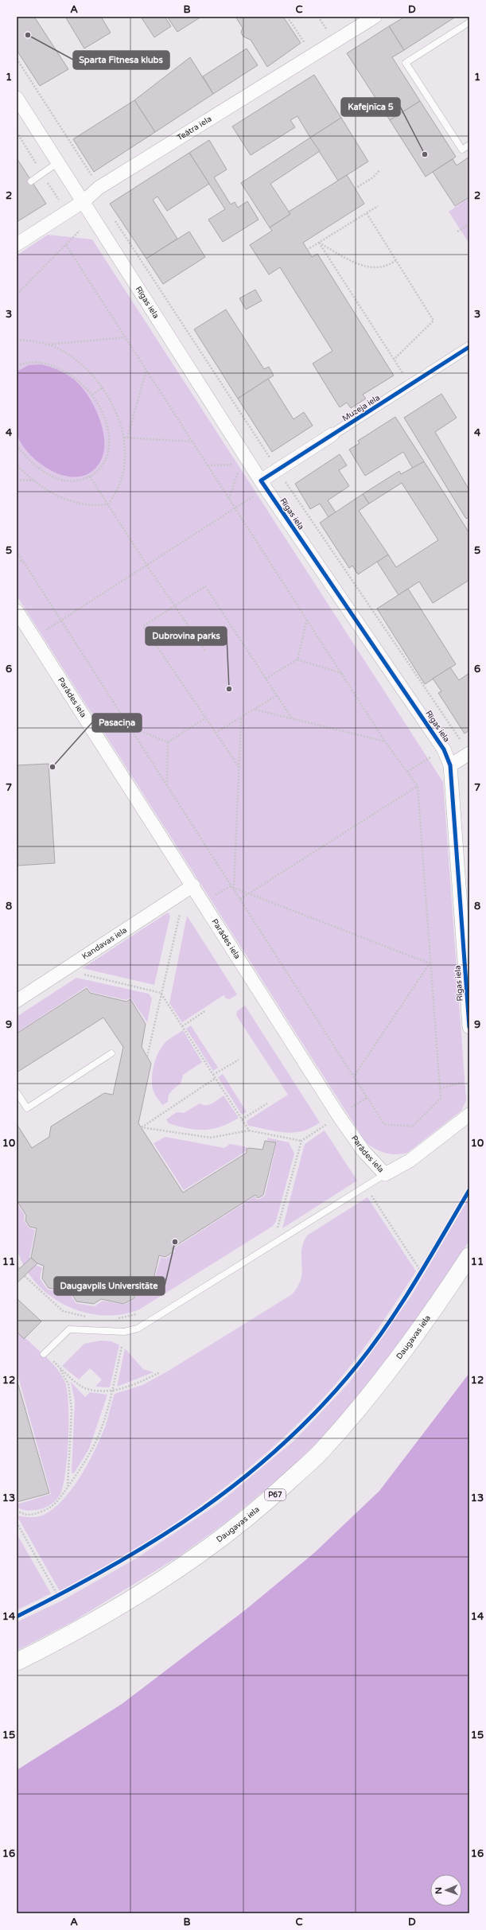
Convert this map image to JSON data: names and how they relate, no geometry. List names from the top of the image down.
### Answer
{
  "streets": {
    "main road": ["Daugavas iela", "P67"],
    "street": [
      "Teātra iela",
      "Rīgas iela",
      "Muzeja iela",
      "Parādes iela",
      "Kandavas iela"
    ]
  },
  "crossings": [
    ["Teātra iela", "Rīgas iela"],
    ["Rīgas iela", "Muzeja iela"],
    ["Parādes iela", "Kandavas iela"]
  ],
  "places": [
    "Sparta Fitnesa klubs",
    "Kafejnīca 5",
    "Dubrovina parks",
    "Pasaciņa",
    "Daugavpils Universitāte"
  ],
  "north": "left",
  "grid": {
    "columns": [
      "A",
      "B",
      "C",
      "D"
    ],
    "rows": [
      "1",
      "2",
      "3",
      "4",
      "5",
      "6",
      "7",
      "8",
      "9",
      "10",
      "11",
      "12",
      "13",
      "14",
      "15",
      "16"
    ]
  }
}
